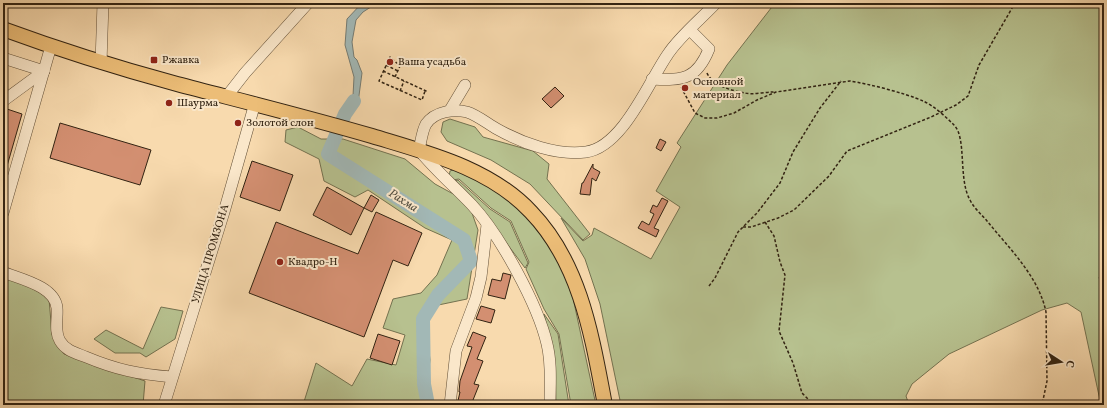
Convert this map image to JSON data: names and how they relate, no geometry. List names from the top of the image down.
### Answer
{
  "streets": {
    "street": ["УЛИЦА ПРОМЗОНА"]
  },
  "water": ["Рахма"],
  "places": {
    "transit": ["Ржавка"],
    "other": [
      "Ваша усадьба",
      "Основной материал",
      "Шаурма",
      "Золотой слон",
      "Квадро-Н"
    ]
  },
  "north": "right"
}
